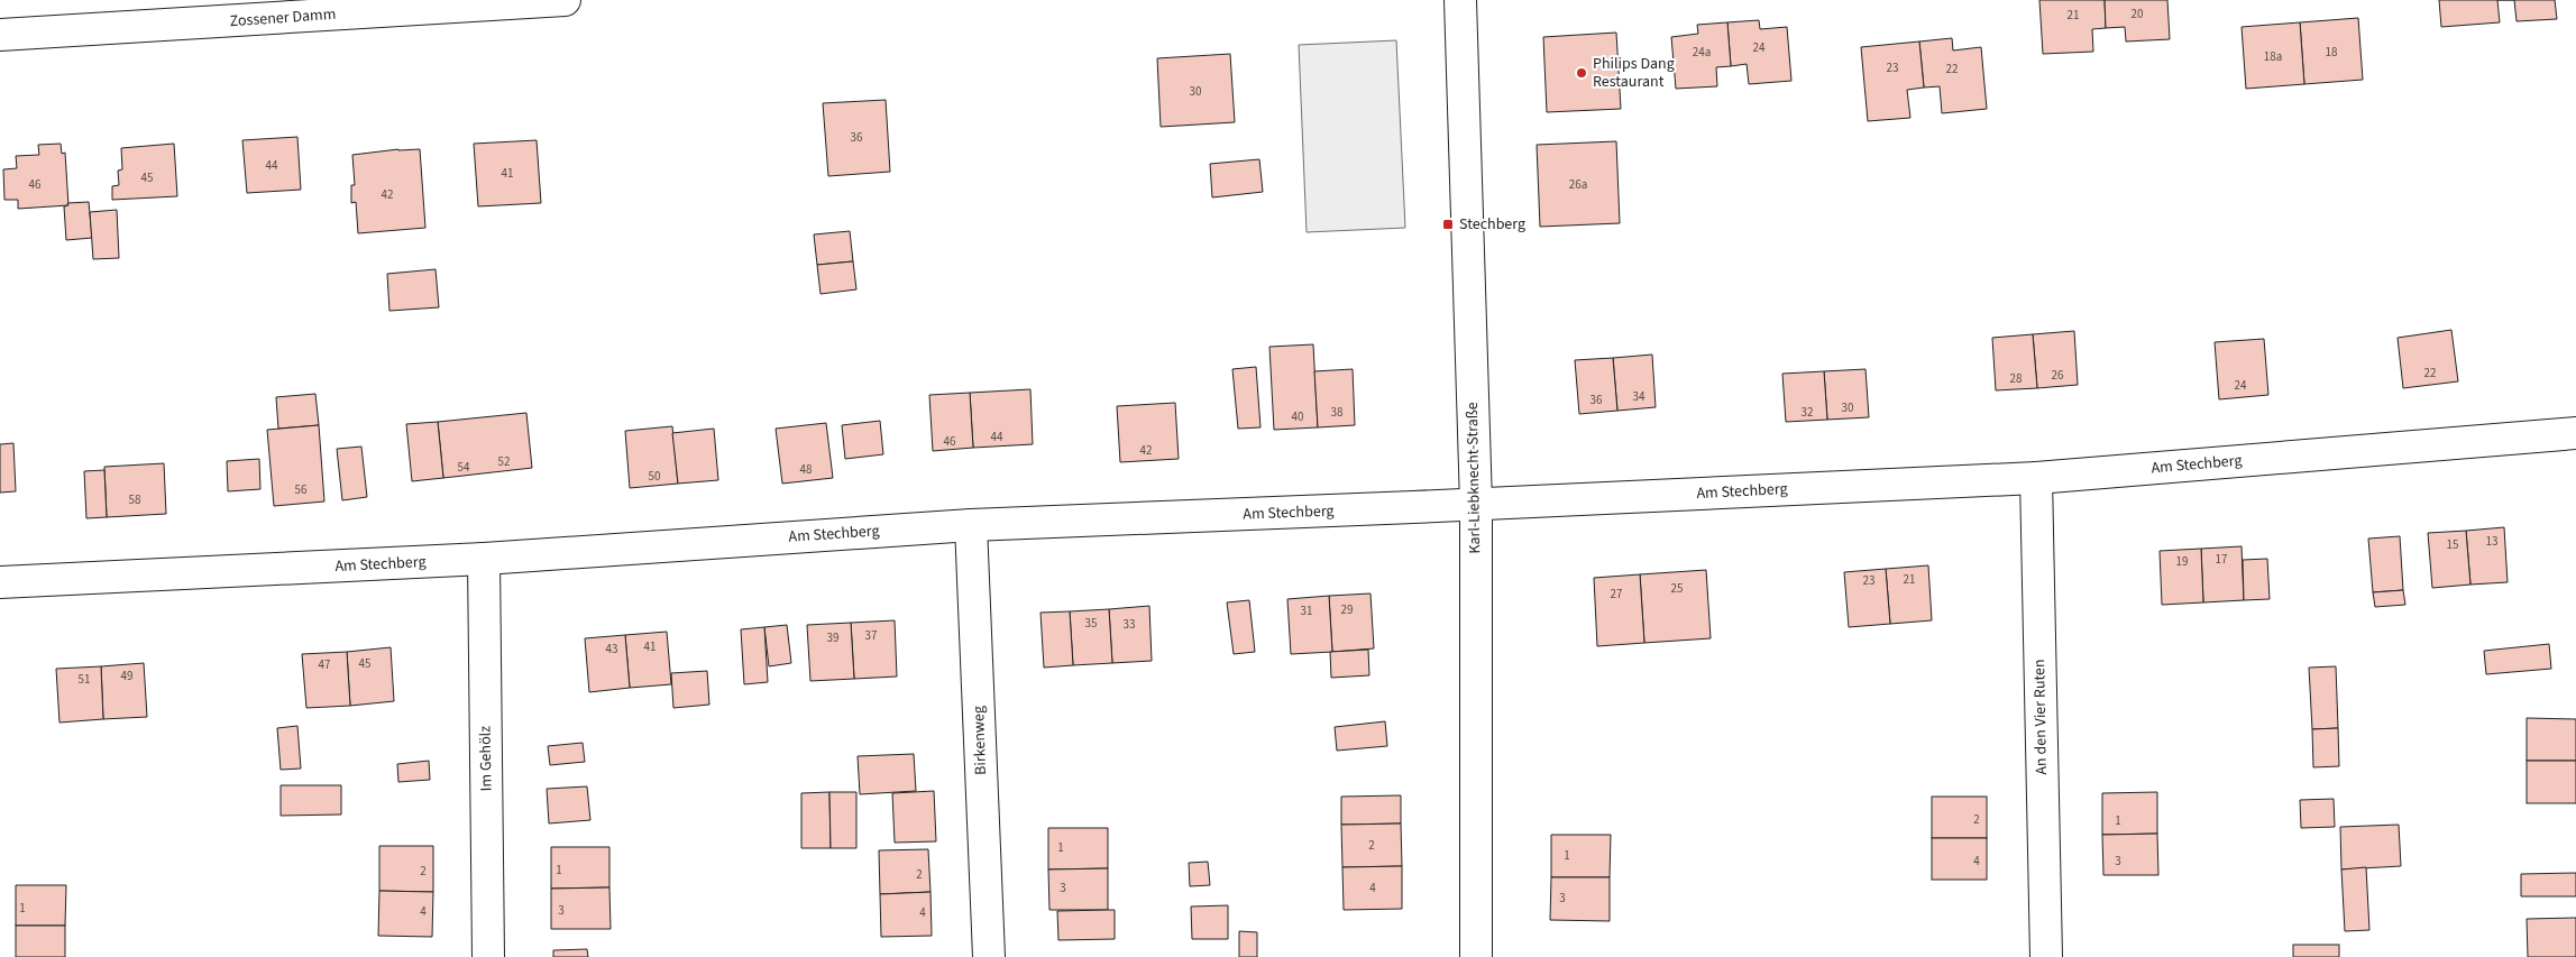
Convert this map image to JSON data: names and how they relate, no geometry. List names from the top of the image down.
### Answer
{
  "streets": {
    "street": [
      "Zossener Damm",
      "Am Stechberg",
      "Karl-Liebknecht-Straße",
      "An den Vier Ruten",
      "Birkenweg",
      "Im Gehölz"
    ]
  },
  "crossings": [
    ["Am Stechberg", "Karl-Liebknecht-Straße"],
    ["Am Stechberg", "An den Vier Ruten"],
    ["Am Stechberg", "Birkenweg"],
    ["Am Stechberg", "Im Gehölz"]
  ],
  "places": {
    "other": ["Philips Dang Restaurant"],
    "transit": ["Stechberg"]
  },
  "house_numbers": [
    "20",
    "21",
    "24",
    "24a",
    "18",
    "18a",
    "23",
    "22",
    "30",
    "36",
    "44",
    "41",
    "45",
    "46",
    "26a",
    "42",
    "22",
    "26",
    "28",
    "24",
    "34",
    "36",
    "30",
    "38",
    "32",
    "40",
    "44",
    "46",
    "42",
    "52",
    "54",
    "48",
    "50",
    "56",
    "58",
    "13",
    "15",
    "17",
    "19",
    "21",
    "23",
    "25",
    "27",
    "29",
    "31",
    "35",
    "33",
    "37",
    "39",
    "41",
    "43",
    "45",
    "47",
    "49",
    "51",
    "2",
    "1",
    "2",
    "1",
    "1",
    "4",
    "3",
    "1",
    "2",
    "2",
    "3",
    "4",
    "3",
    "1",
    "3",
    "4",
    "4"
  ]
}
